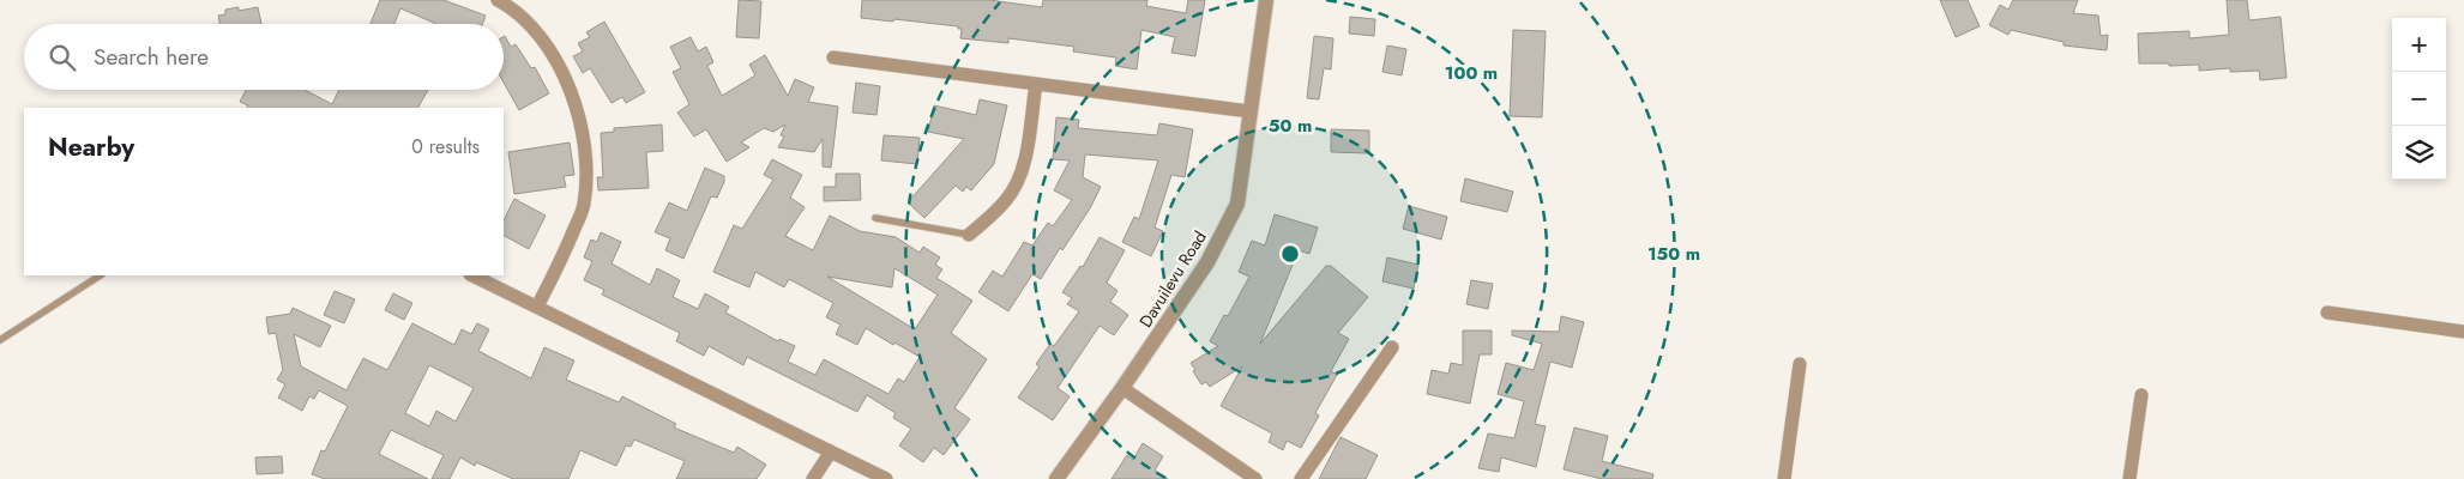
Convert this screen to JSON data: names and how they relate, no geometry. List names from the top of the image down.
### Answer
{
  "streets": {
    "street": ["Davuilevu Road"]
  },
  "page": {
    "map_buttons": ["+", "−"],
    "search": "Search here",
    "heading": ["Nearby", "0 results"]
  },
  "rings": ["100 m", "50 m", "150 m"]
}
